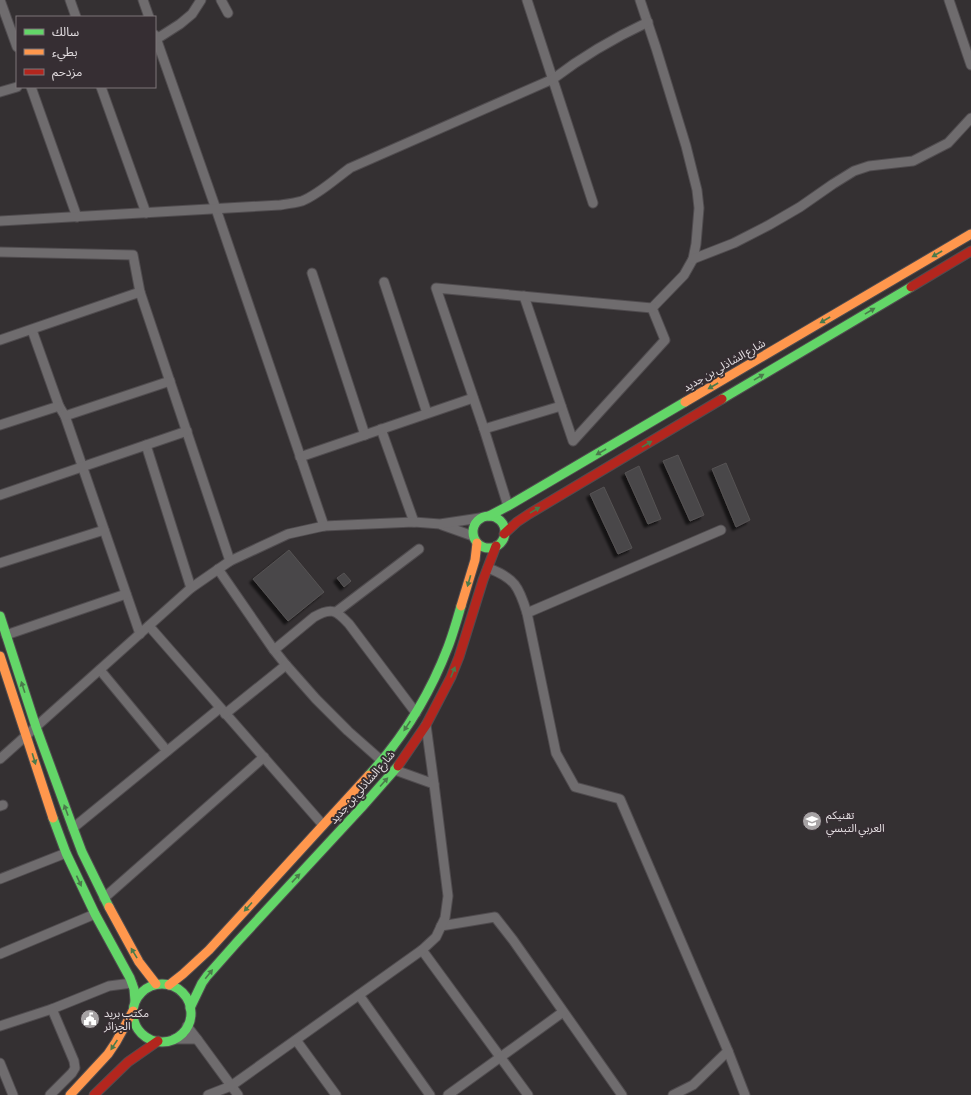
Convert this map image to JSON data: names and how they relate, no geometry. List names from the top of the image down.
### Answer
{
  "streets": {
    "main road": ["شارع الشاذلي بن جديد"]
  },
  "places": {
    "school or university": ["تقنيكم العربي التبسي"],
    "public building": ["مكتب بريد الجزائر"]
  },
  "legend": ["سالك", "بطيء", "مزدحم"]
}
